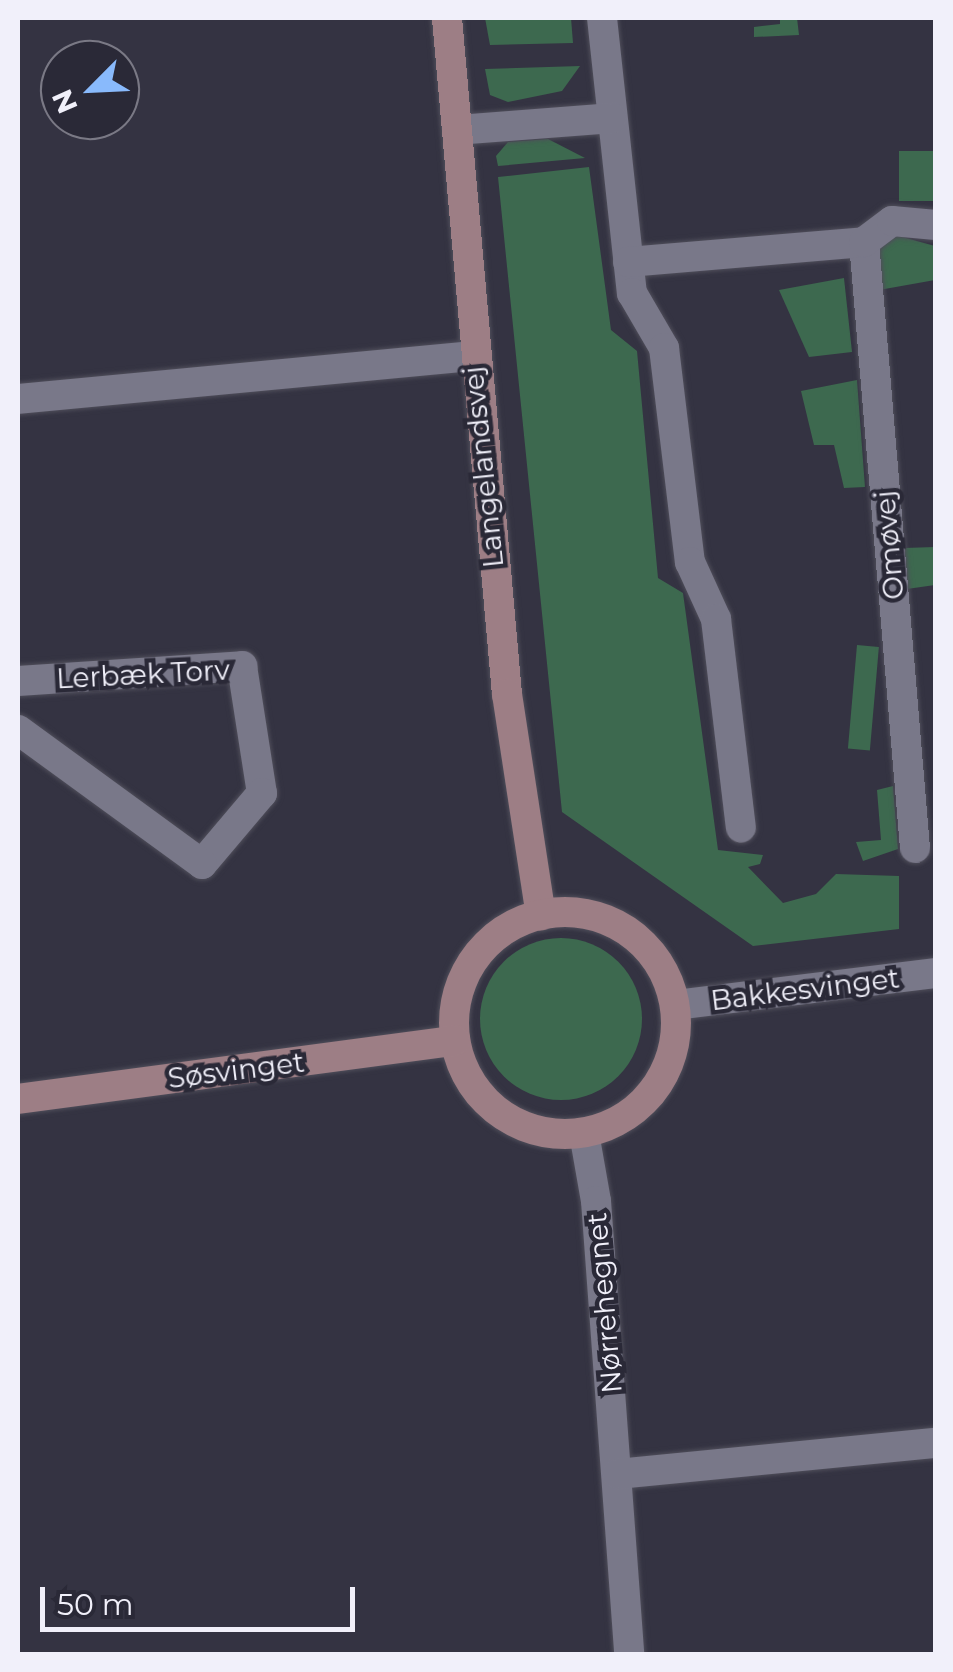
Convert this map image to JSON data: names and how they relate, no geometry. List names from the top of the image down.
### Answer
{
  "streets": {
    "street": [
      "Langelandsvej",
      "Omøvej",
      "Lerbæk Torv",
      "Bakkesvinget",
      "Søsvinget",
      "Nørrehegnet"
    ]
  },
  "crossings": [
    ["Langelandsvej", "Bakkesvinget"],
    ["Langelandsvej", "Søsvinget"],
    ["Langelandsvej", "Nørrehegnet"],
    ["Bakkesvinget", "Søsvinget"],
    ["Bakkesvinget", "Nørrehegnet"],
    ["Søsvinget", "Nørrehegnet"]
  ],
  "scale_bar": "50 m",
  "north": "bottom left"
}
